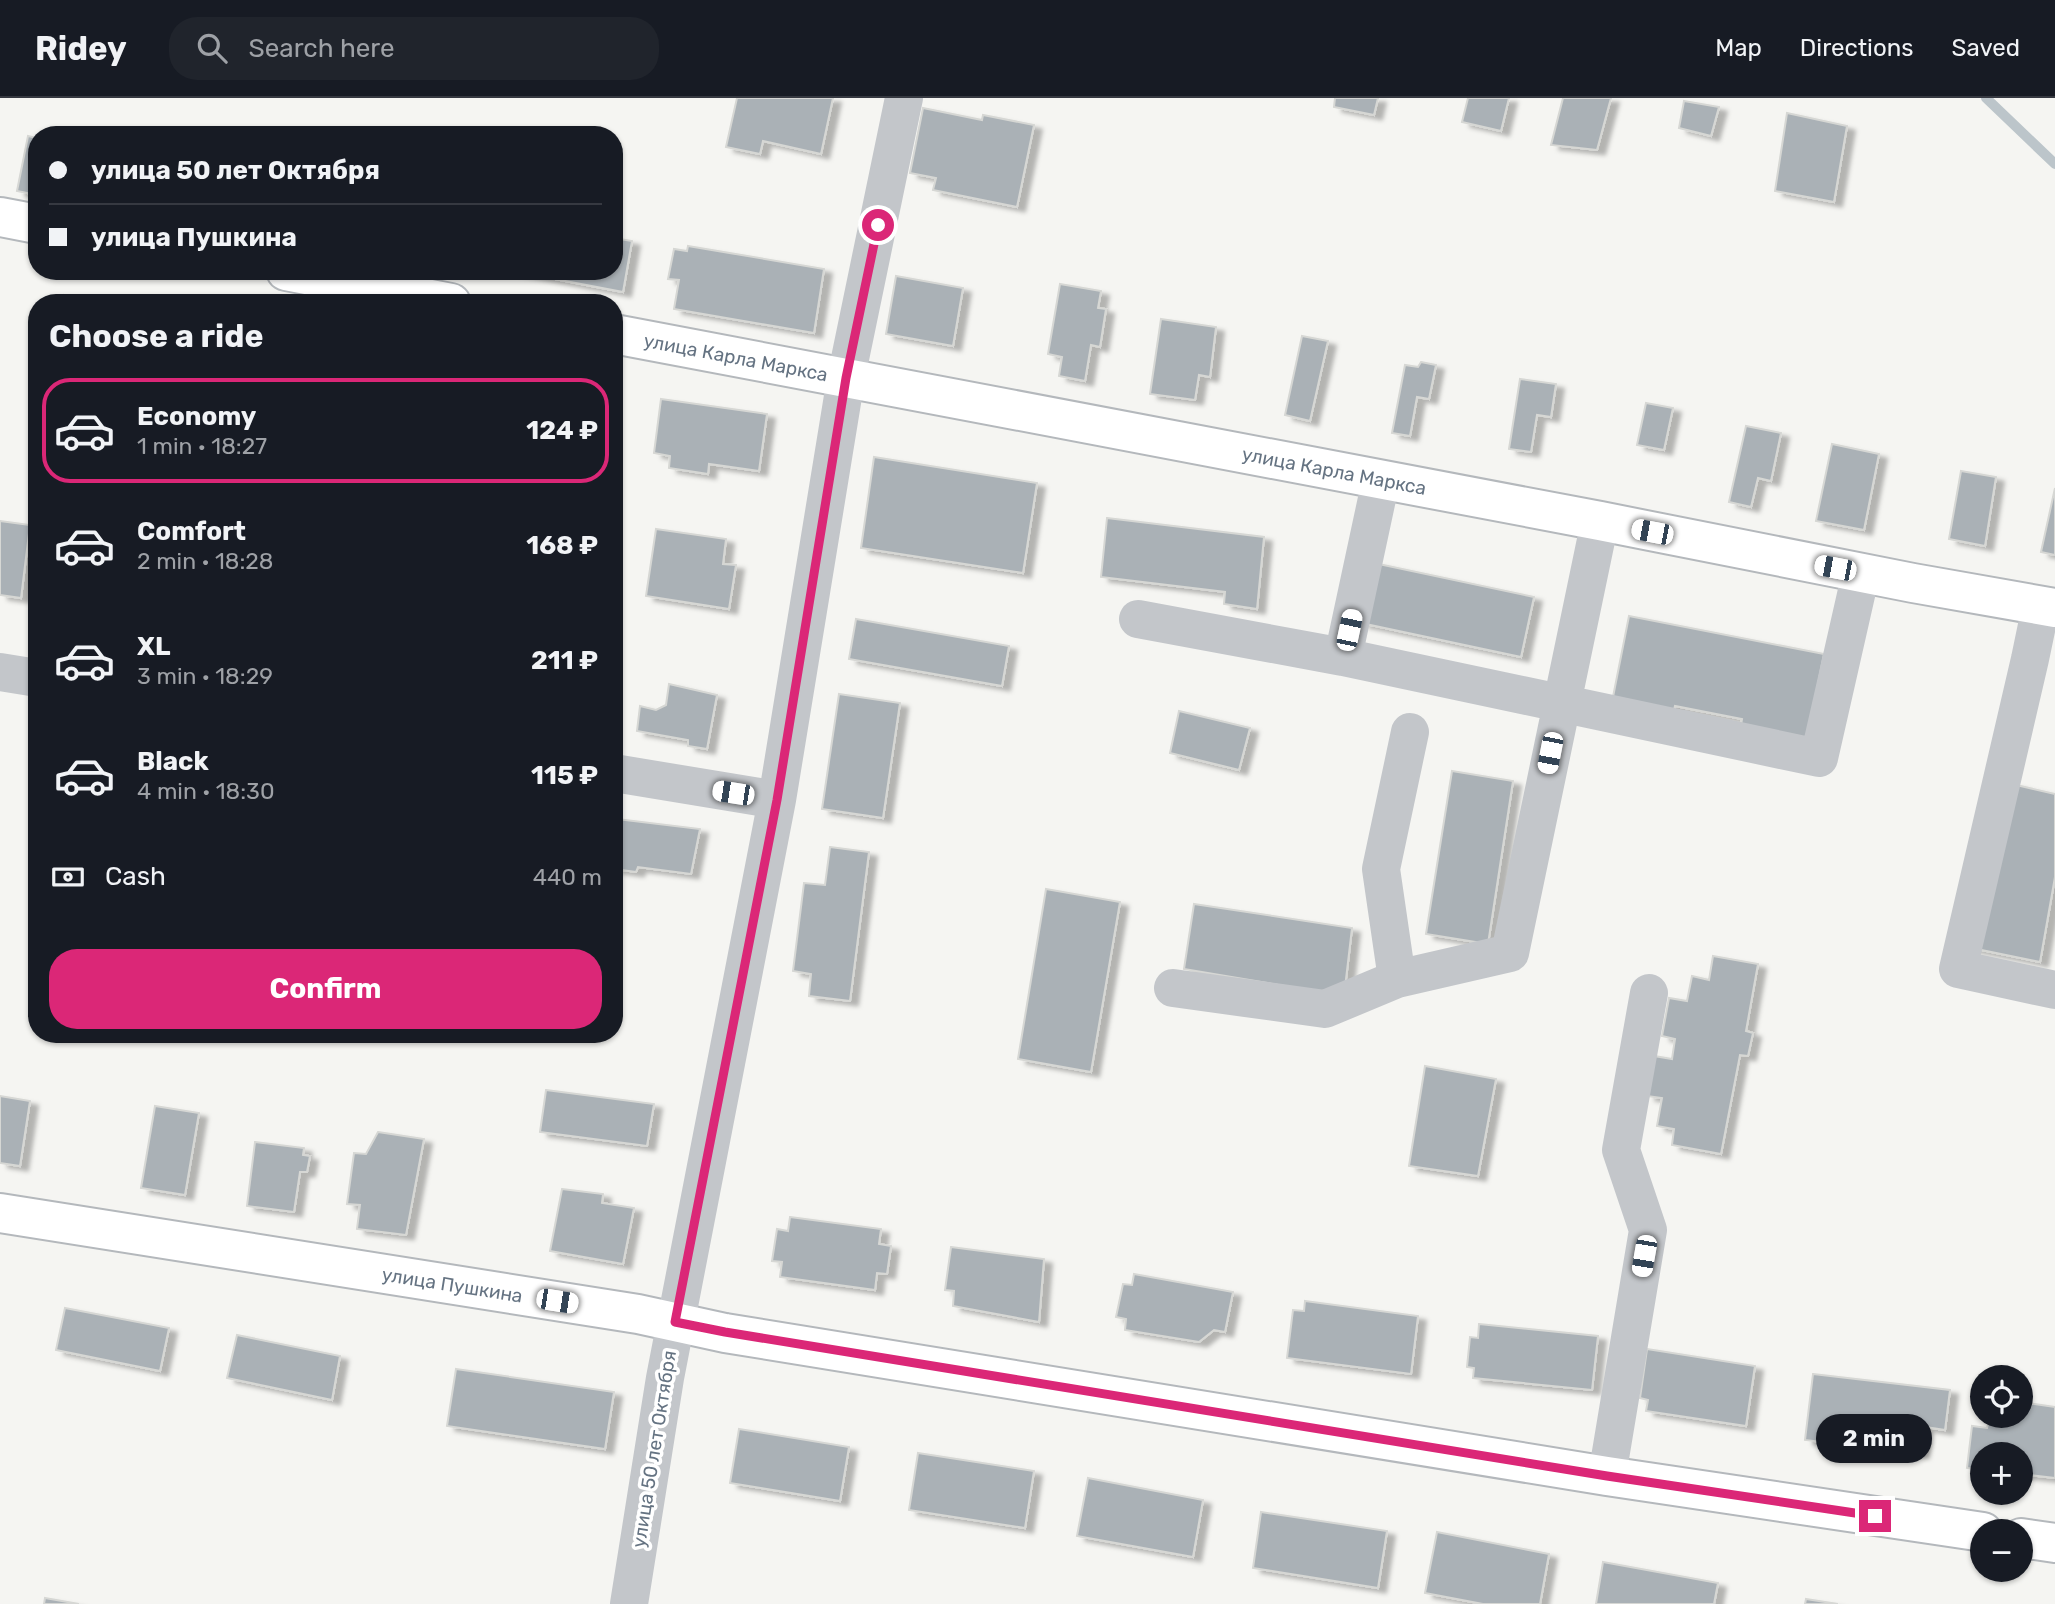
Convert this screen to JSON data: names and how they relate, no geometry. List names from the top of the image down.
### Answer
{
  "streets": {
    "main road": ["улица Карла Маркса", "улица Пушкина"],
    "street": ["улица 50 лет Октября"]
  },
  "crossings": [
    ["улица Карла Маркса", "улица 50 лет Октября"],
    ["улица Пушкина", "улица 50 лет Октября"]
  ],
  "page": {
    "header": "Ridey",
    "search": "Search here",
    "nav": ["Map", "Directions", "Saved"],
    "banner": ["улица 50 лет Октября", "улица Пушкина"],
    "heading": "Choose a ride",
    "list": [
      {
        "name": "Economy",
        "note": "1 min · 18:27",
        "value": "124 ₽"
      },
      {
        "name": "Comfort",
        "note": "2 min · 18:28",
        "value": "168 ₽"
      },
      {
        "name": "XL",
        "note": "3 min · 18:29",
        "value": "211 ₽"
      },
      {
        "name": "Black",
        "note": "4 min · 18:30",
        "value": "115 ₽"
      }
    ],
    "pay": ["Cash", "440 m"],
    "buttons": "Confirm",
    "map_buttons": ["+", "−"],
    "bubble": "2 min"
  }
}
